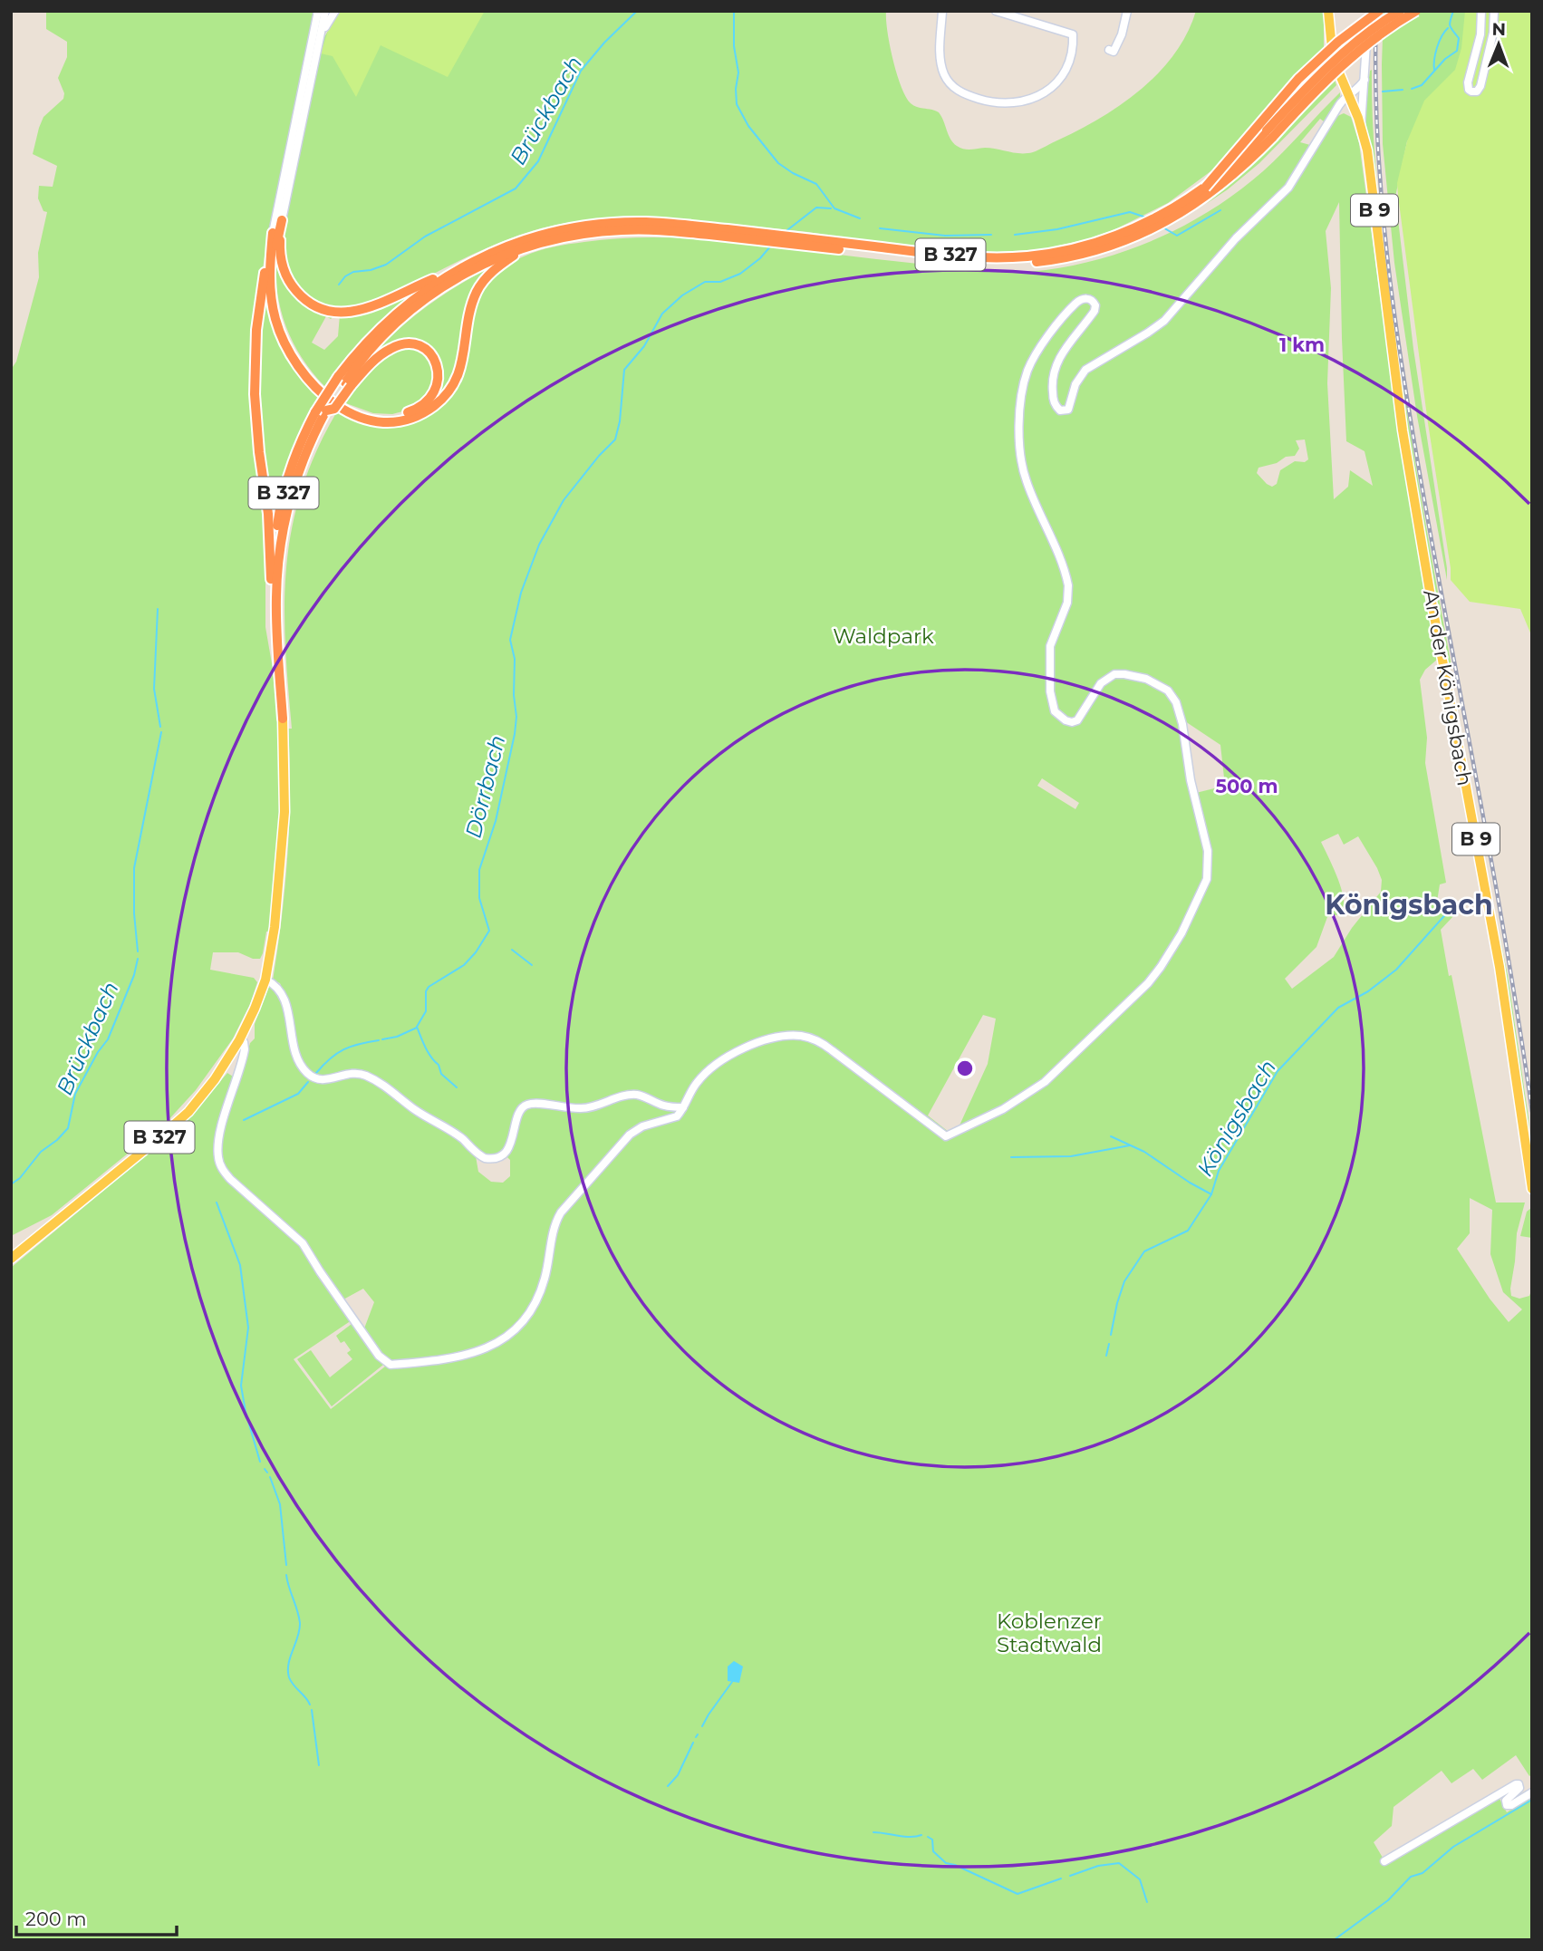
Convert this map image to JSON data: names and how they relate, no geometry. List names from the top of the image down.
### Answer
{
  "streets": {
    "highway": ["B 327"],
    "main road": ["B 9", "An der Königsbach"]
  },
  "crossings": [
    ["B 9", "An der Königsbach"]
  ],
  "districts": ["Königsbach"],
  "water": ["Brückbach", "Dörrbach", "Königsbach"],
  "parks": ["Waldpark", "Koblenzer Stadtwald"],
  "scale_bar": "200 m",
  "north": "top",
  "rings": ["1 km", "500 m"]
}
